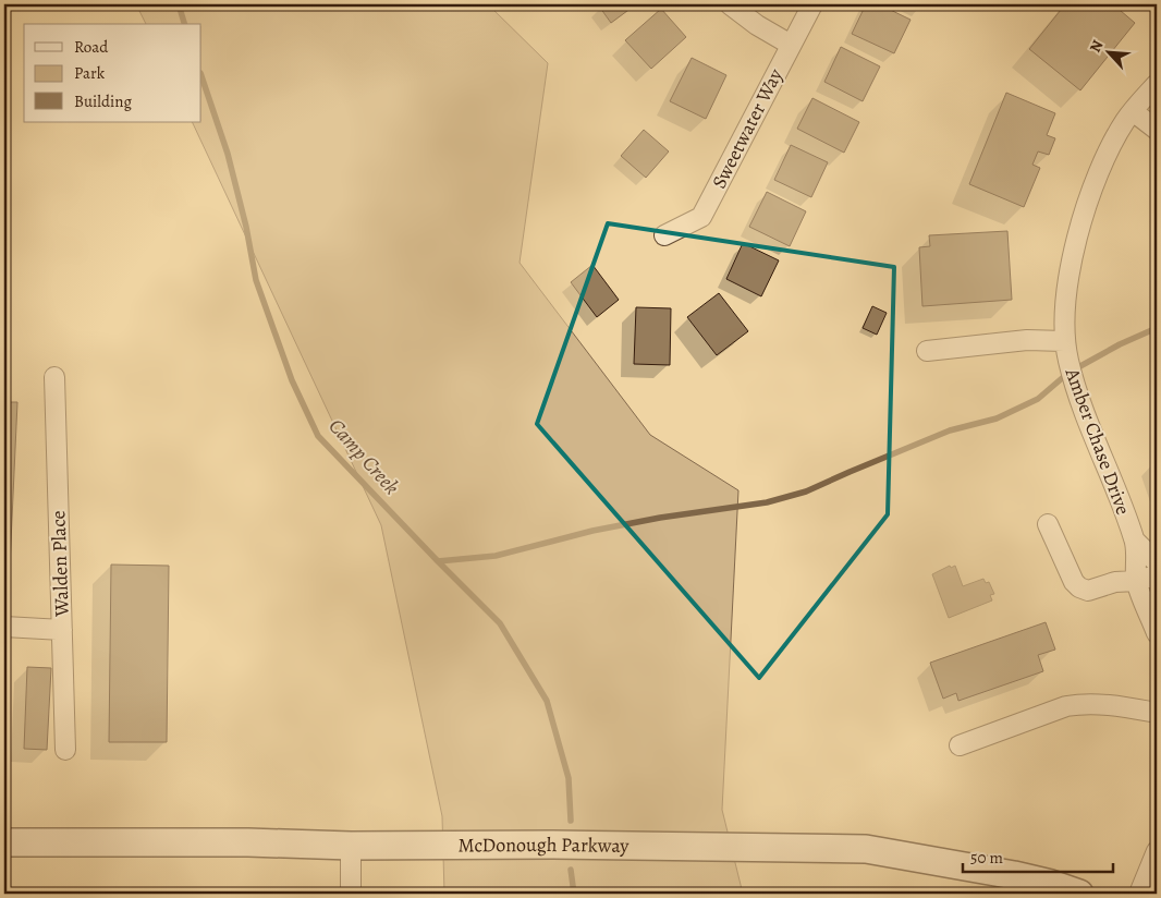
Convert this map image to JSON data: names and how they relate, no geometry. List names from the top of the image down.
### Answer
{
  "streets": {
    "street": [
      "Sweetwater Way",
      "Amber Chase Drive",
      "Walden Place",
      "McDonough Parkway"
    ]
  },
  "water": ["Camp Creek"],
  "legend": ["Road", "Park", "Building"],
  "scale_bar": "50 m",
  "north": "top left"
}
